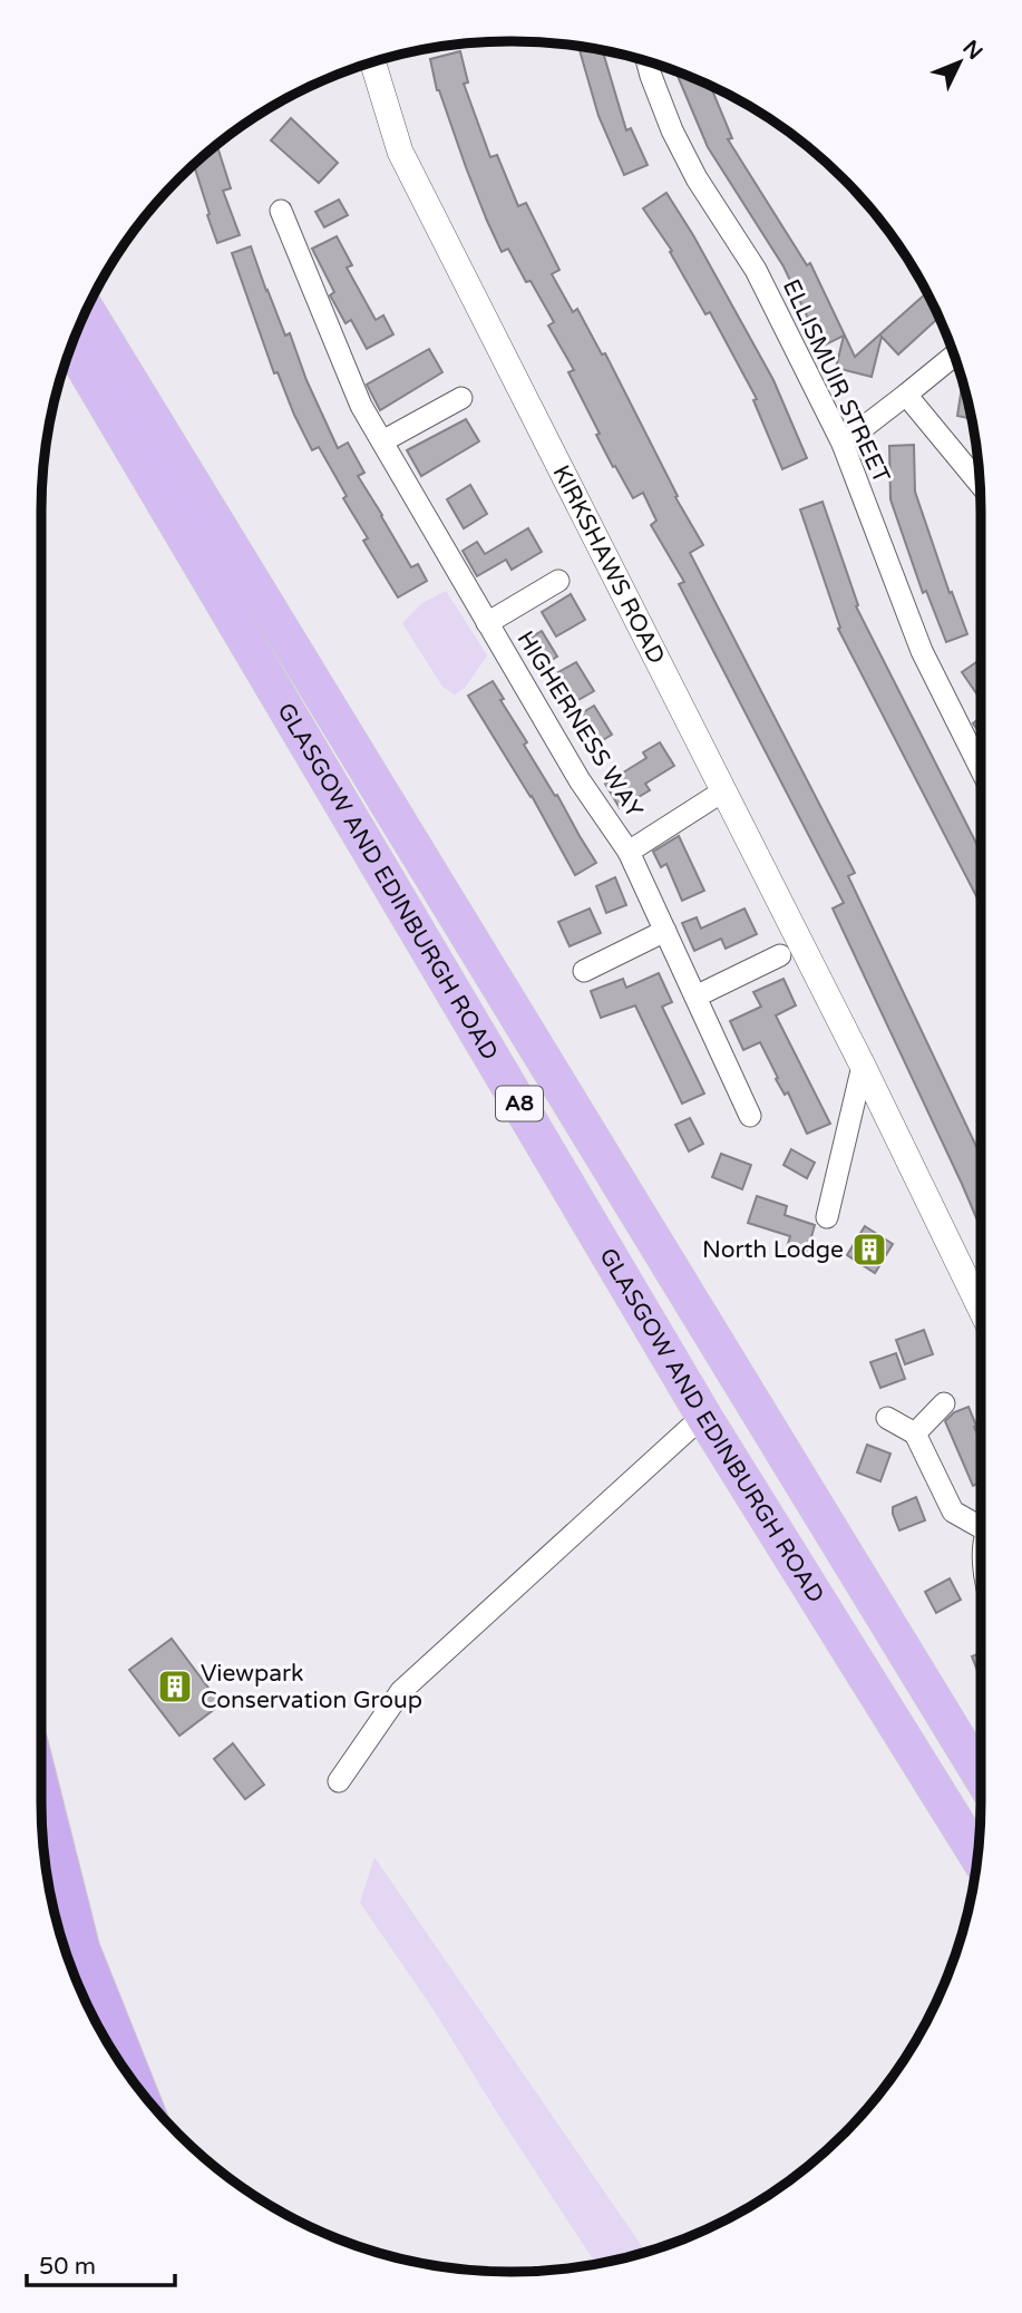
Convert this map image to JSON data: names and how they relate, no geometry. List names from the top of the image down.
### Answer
{
  "streets": {
    "highway": ["GLASGOW AND EDINBURGH ROAD", "A8"],
    "street": ["ELLISMUIR STREET", "KIRKSHAWS ROAD", "HIGHERNESS WAY"]
  },
  "places": {
    "building": ["North Lodge", "Viewpark Conservation Group"]
  },
  "scale_bar": "50 m",
  "north": "top right"
}
